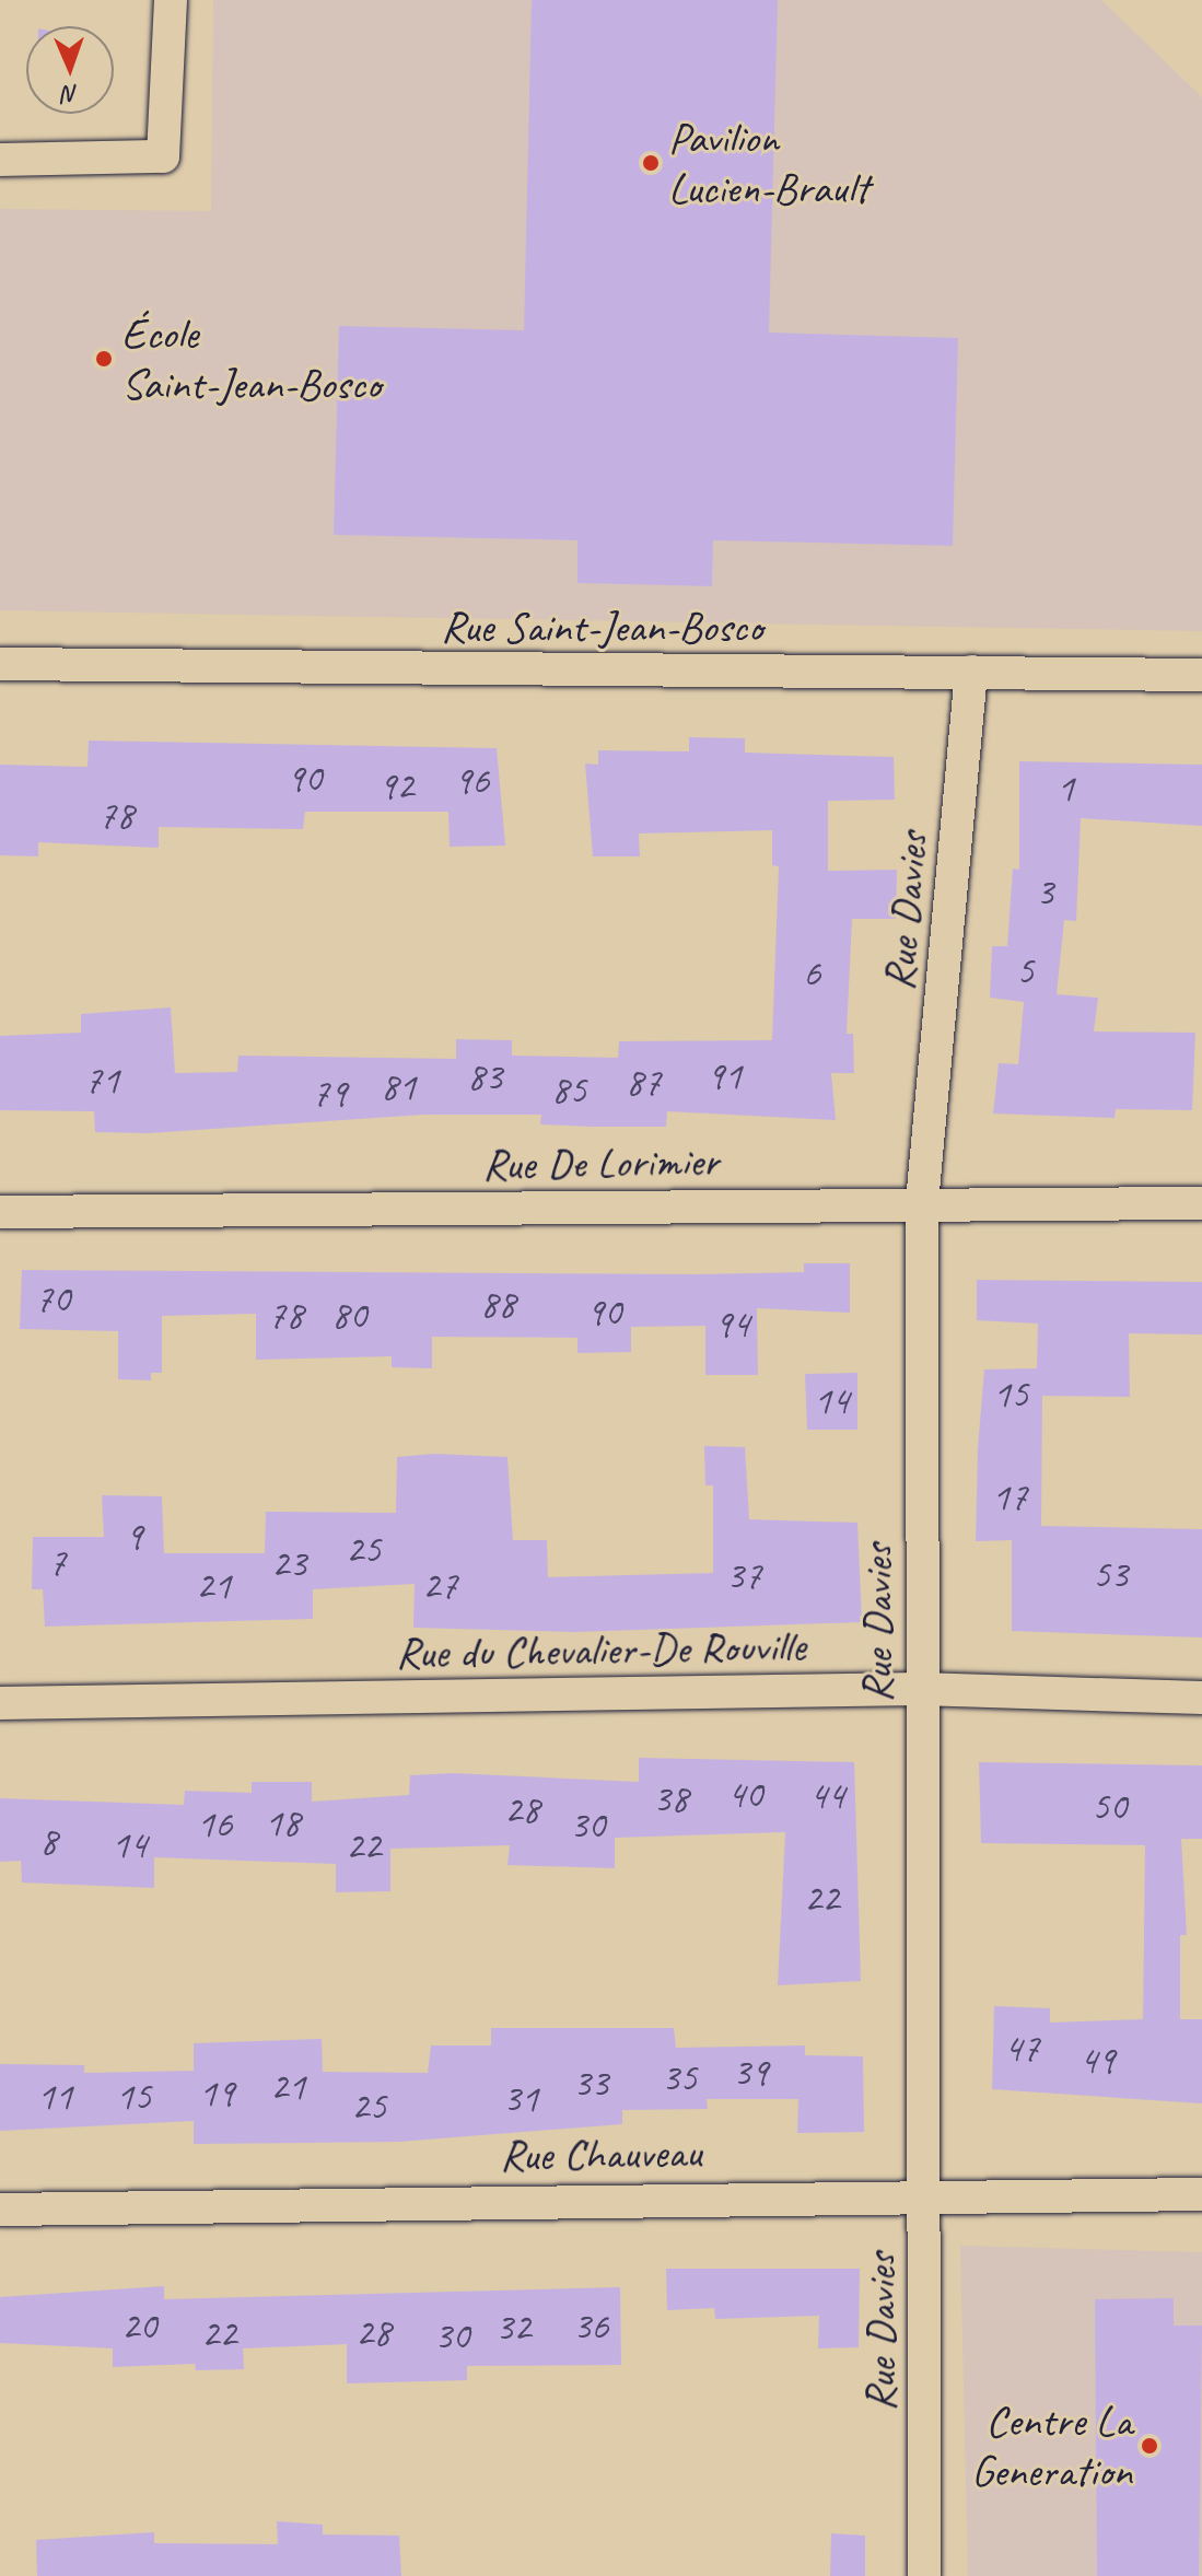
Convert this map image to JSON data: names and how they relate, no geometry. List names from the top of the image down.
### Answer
{
  "streets": {
    "street": [
      "Rue Saint-Jean-Bosco",
      "Rue Davies",
      "Rue De Lorimier",
      "Rue du Chevalier-De Rouville",
      "Rue Chauveau"
    ]
  },
  "crossings": [
    ["Rue Saint-Jean-Bosco", "Rue Davies"],
    ["Rue Davies", "Rue De Lorimier"],
    ["Rue Davies", "Rue du Chevalier-De Rouville"],
    ["Rue Davies", "Rue Chauveau"]
  ],
  "places": ["Pavilion Lucien-Brault", "École Saint-Jean-Bosco", "Centre La Generation"],
  "house_numbers": [
    "90",
    "96",
    "92",
    "1",
    "78",
    "3",
    "5",
    "6",
    "91",
    "83",
    "71",
    "87",
    "81",
    "85",
    "79",
    "70",
    "88",
    "90",
    "78",
    "80",
    "94",
    "15",
    "14",
    "17",
    "9",
    "25",
    "7",
    "23",
    "53",
    "37",
    "21",
    "27",
    "40",
    "44",
    "38",
    "50",
    "28",
    "18",
    "16",
    "30",
    "8",
    "14",
    "22",
    "22",
    "47",
    "49",
    "39",
    "35",
    "33",
    "21",
    "19",
    "11",
    "15",
    "31",
    "25",
    "20",
    "36",
    "32",
    "28",
    "22",
    "30"
  ],
  "north": "bottom"
}
